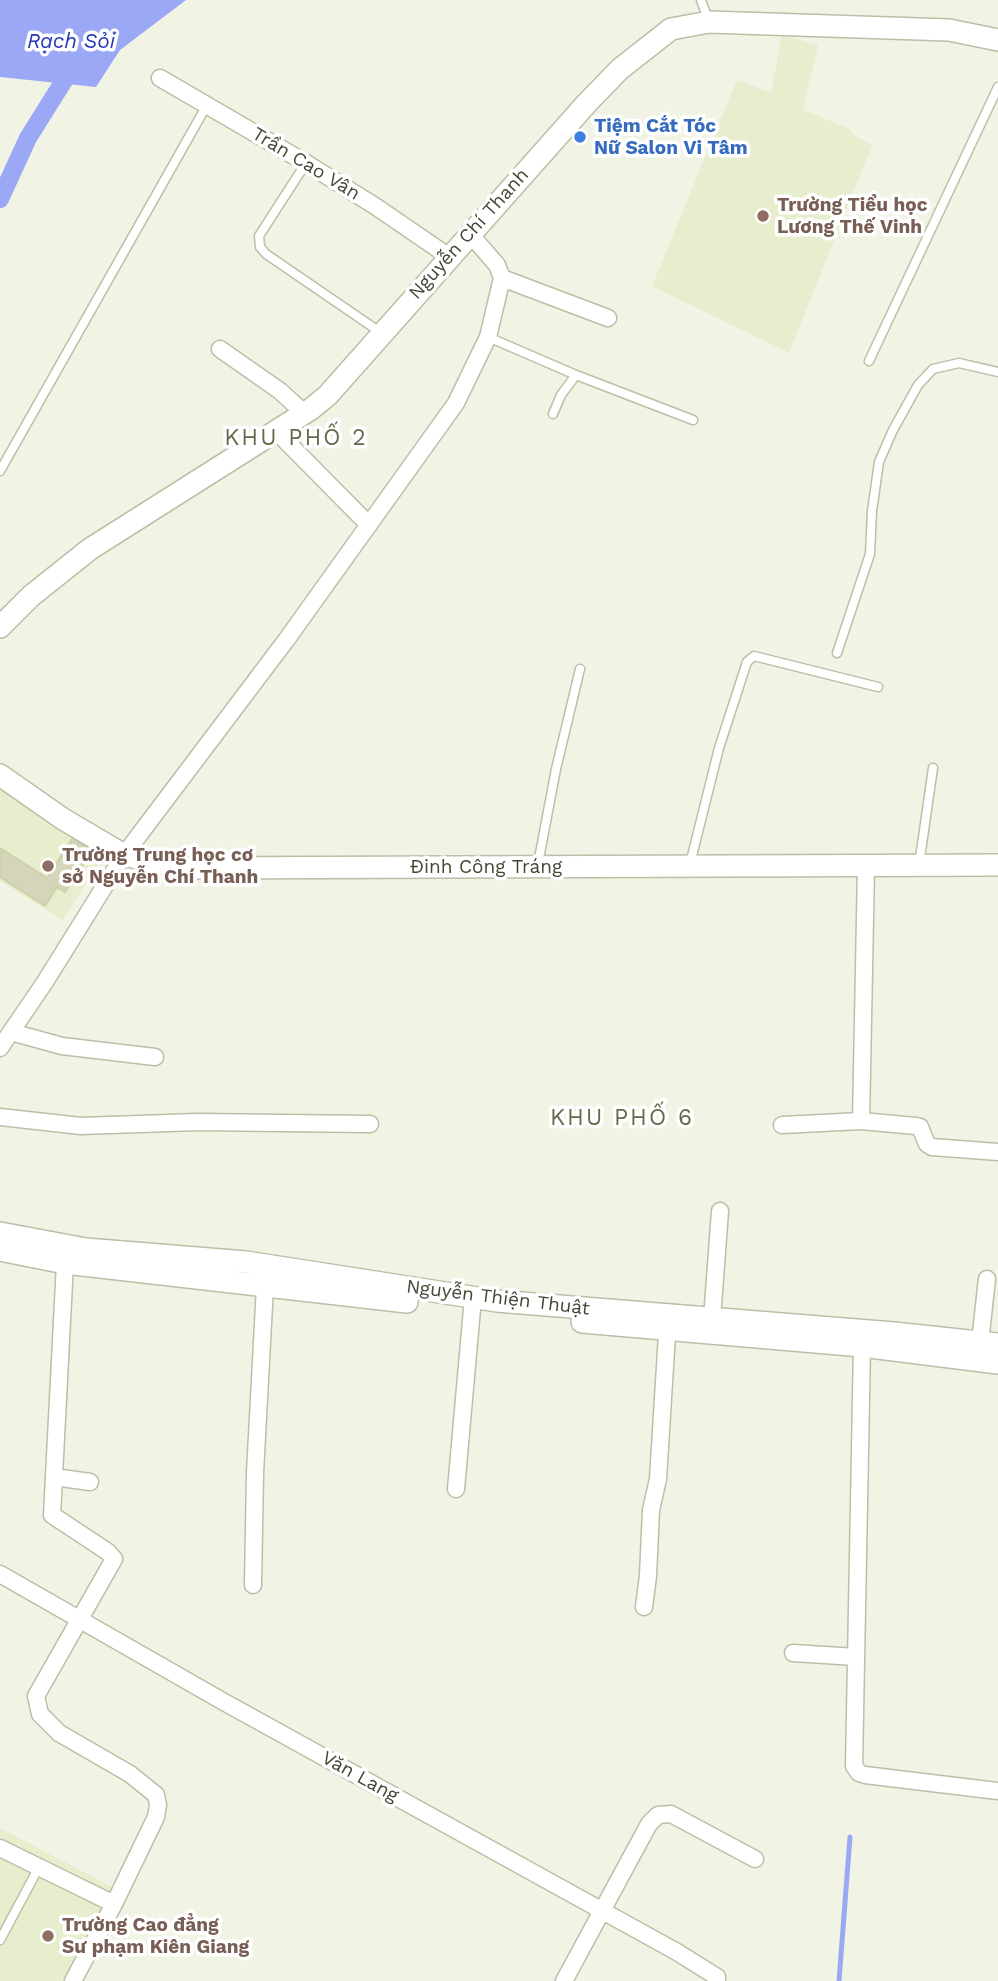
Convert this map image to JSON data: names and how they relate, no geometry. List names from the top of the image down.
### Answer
{
  "streets": {
    "street": [
      "Trần Cao Vân",
      "Nguyễn Chí Thanh",
      "Đinh Công Tráng",
      "Nguyễn Thiện Thuật",
      "Văn Lang"
    ]
  },
  "crossings": [
    ["Trần Cao Vân", "Nguyễn Chí Thanh"]
  ],
  "districts": ["KHU PHỐ 2", "KHU PHỐ 6"],
  "water": ["Rạch Sỏi"],
  "places": [
    "Tiệm Cắt Tóc Nữ Salon Vi Tâm",
    "Trường Tiểu học Lương Thế Vinh",
    "Trường Trung học cơ sở Nguyễn Chí Thanh",
    "Trường Cao đẳng Sư phạm Kiên Giang"
  ]
}
